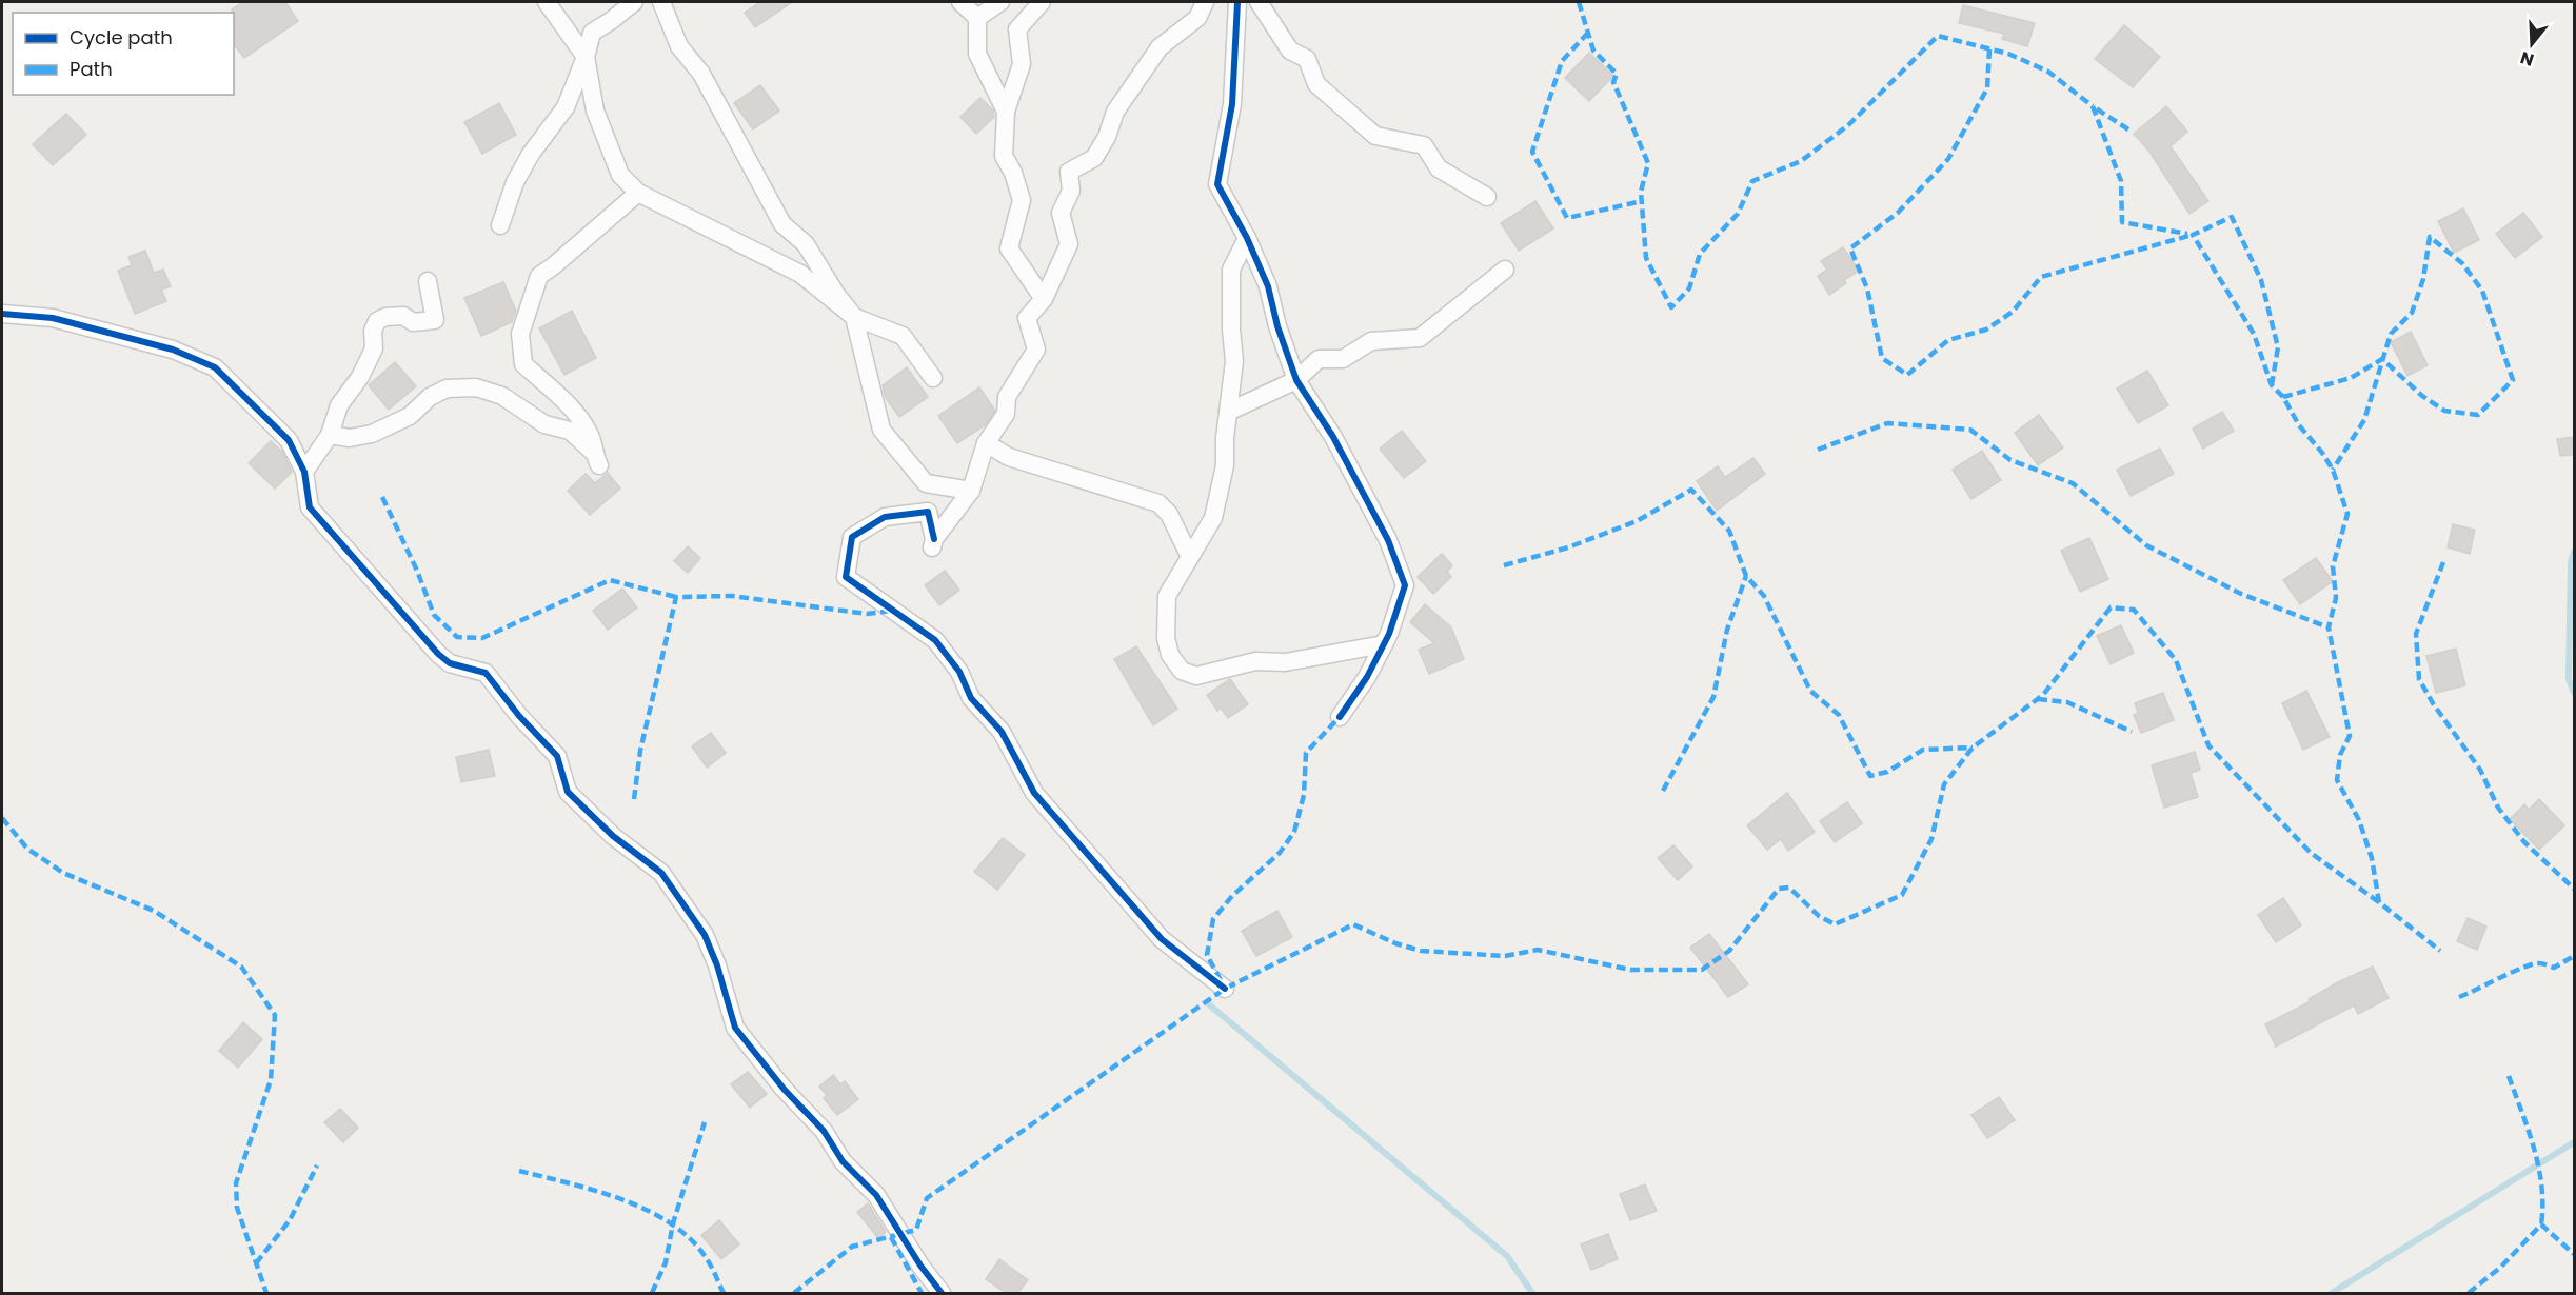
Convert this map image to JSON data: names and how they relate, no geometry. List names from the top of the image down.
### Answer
{
  "legend": ["Cycle path", "Path"],
  "north": "bottom"
}
